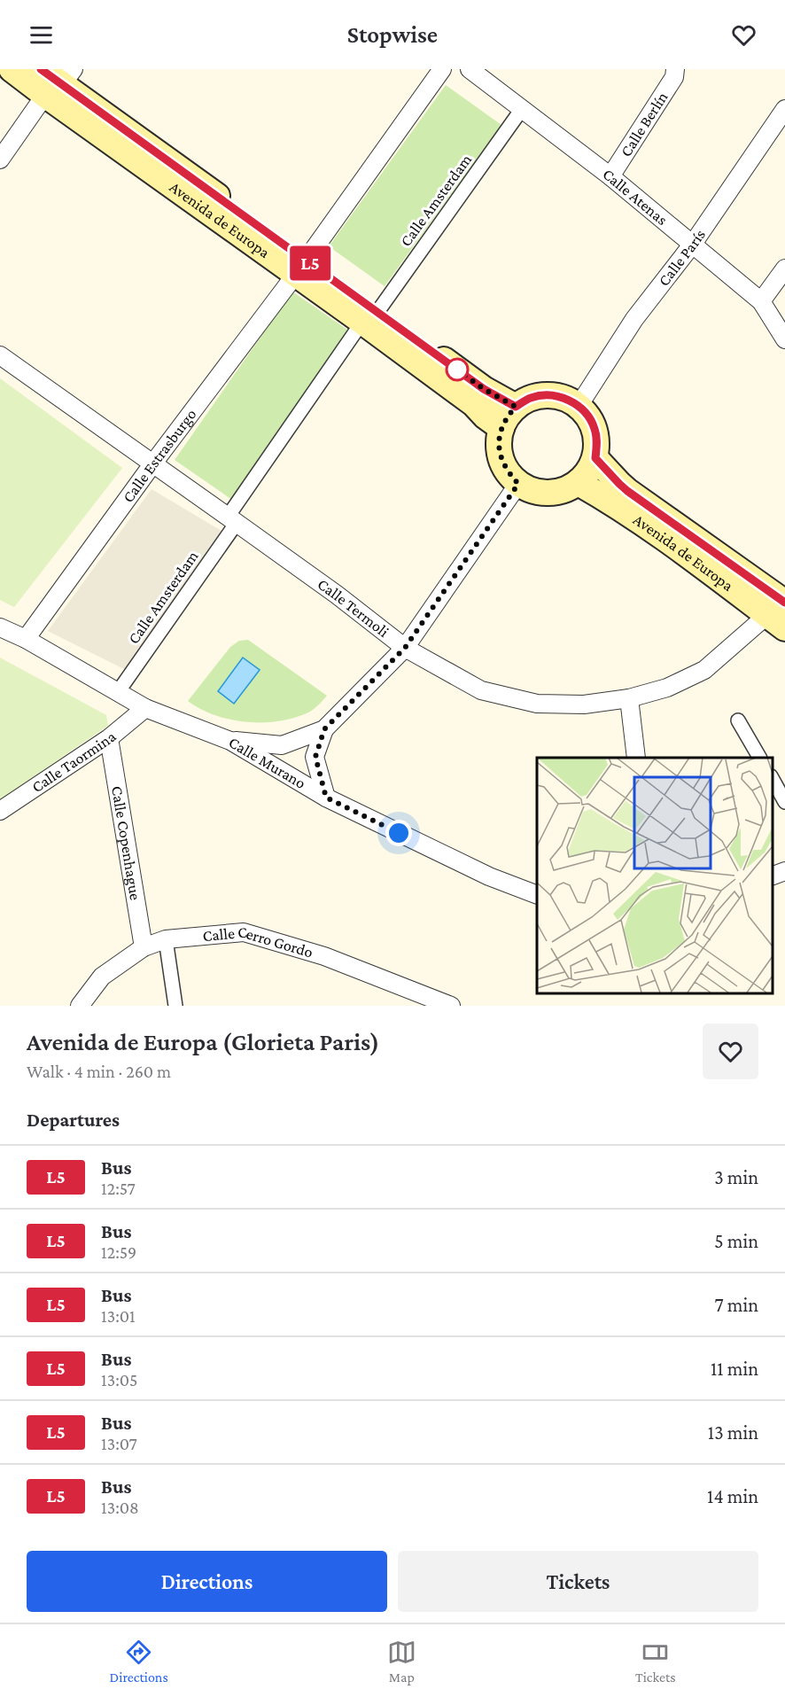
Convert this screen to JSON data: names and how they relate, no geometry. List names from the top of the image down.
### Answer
{
  "streets": {
    "main road": ["Avenida de Europa"],
    "street": [
      "Calle Berlín",
      "Calle Atenas",
      "Calle Amsterdam",
      "Calle París",
      "Calle Estrasburgo",
      "Calle Termoli",
      "Calle Taormina",
      "Calle Murano",
      "Calle Copenhague",
      "Calle Cerro Gordo"
    ]
  },
  "crossings": [
    ["Calle Berlín", "Calle Atenas"],
    ["Calle Atenas", "Calle Amsterdam"],
    ["Calle Atenas", "Calle París"],
    ["Calle Amsterdam", "Avenida de Europa"],
    ["Calle Amsterdam", "Calle Termoli"],
    ["Calle Amsterdam", "Calle Murano"],
    ["Avenida de Europa", "Calle París"],
    ["Avenida de Europa", "Calle Estrasburgo"],
    ["Avenida de Europa", "Calle Termoli"],
    ["Calle Estrasburgo", "Calle Termoli"],
    ["Calle Estrasburgo", "Calle Murano"],
    ["Calle Taormina", "Calle Murano"],
    ["Calle Taormina", "Calle Copenhague"],
    ["Calle Copenhague", "Calle Cerro Gordo"]
  ],
  "lines": ["bus line L5"],
  "page": {
    "header": "Stopwise",
    "on_map": "L5",
    "heading": [
      ["Avenida de Europa (Glorieta Paris)", "Walk · 4 min · 260 m"],
      "Departures"
    ],
    "list": [
      {
        "mark": "L5",
        "name": "Bus",
        "note": "12:57",
        "value": "3 min"
      },
      {
        "mark": "L5",
        "name": "Bus",
        "note": "12:59",
        "value": "5 min"
      },
      {
        "mark": "L5",
        "name": "Bus",
        "note": "13:01",
        "value": "7 min"
      },
      {
        "mark": "L5",
        "name": "Bus",
        "note": "13:05",
        "value": "11 min"
      },
      {
        "mark": "L5",
        "name": "Bus",
        "note": "13:07",
        "value": "13 min"
      },
      {
        "mark": "L5",
        "name": "Bus",
        "note": "13:08",
        "value": "14 min"
      }
    ],
    "buttons": ["Directions", "Tickets"],
    "tabs": ["Directions", "Map", "Tickets"]
  }
}
